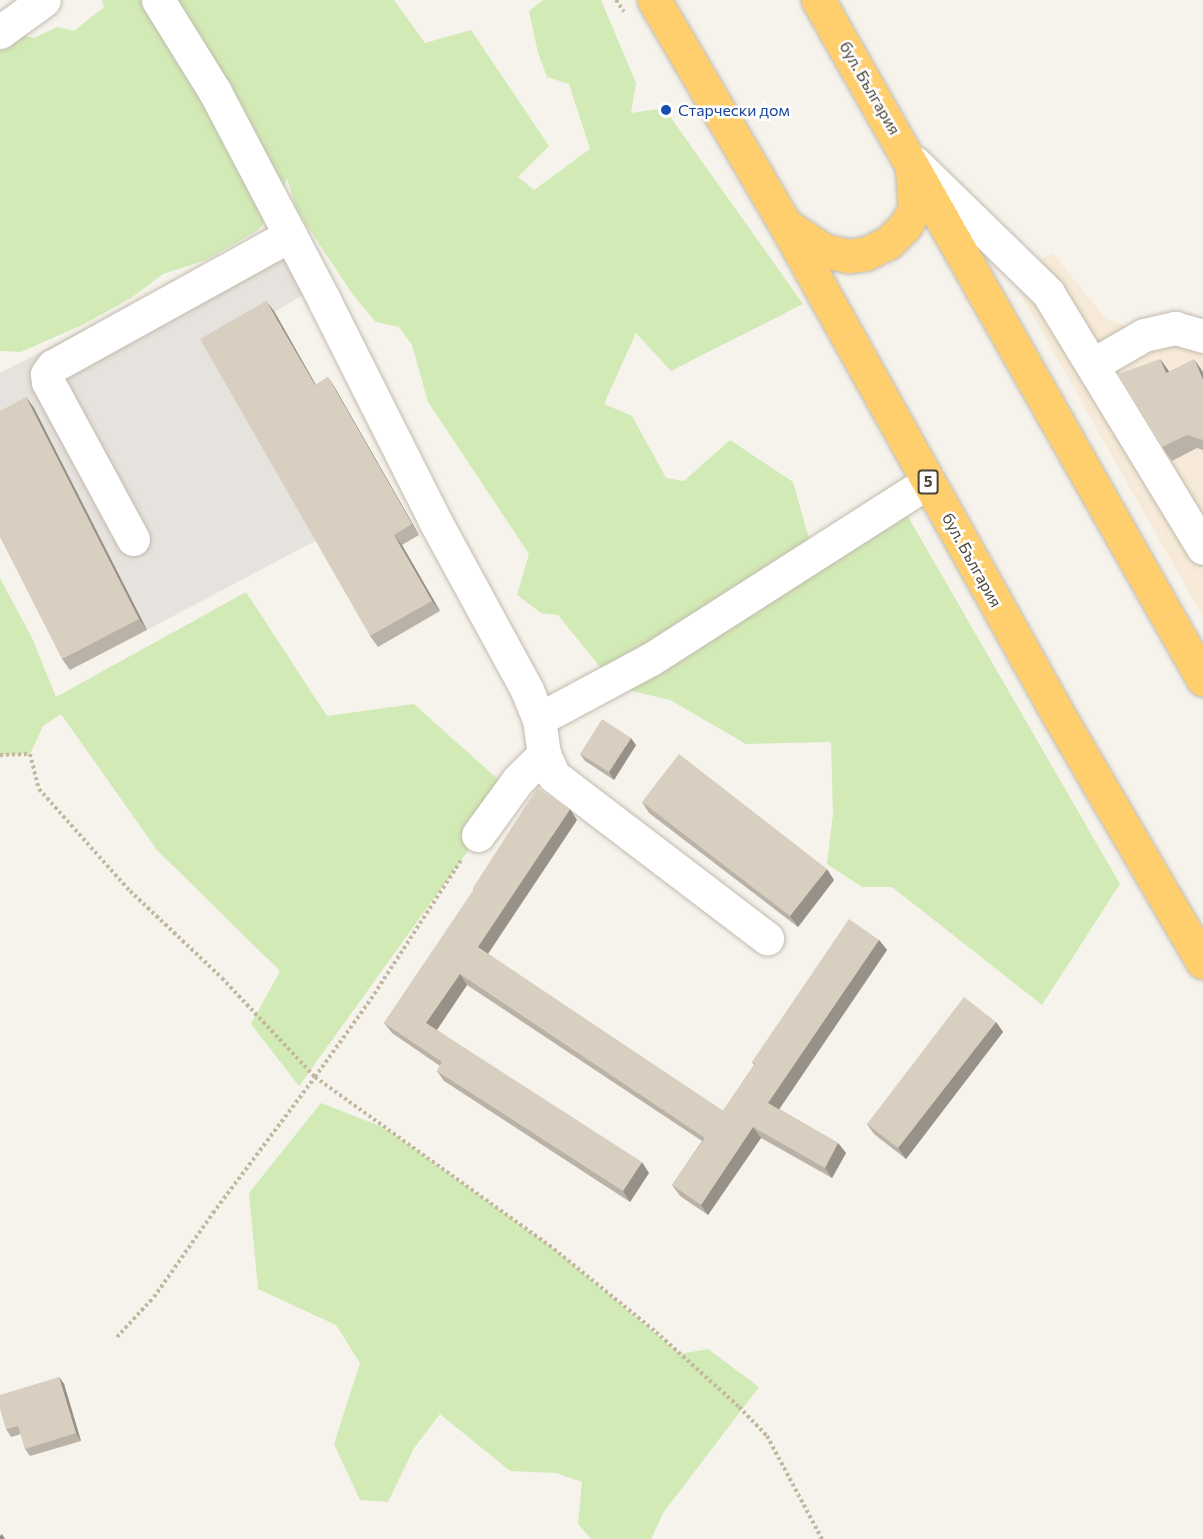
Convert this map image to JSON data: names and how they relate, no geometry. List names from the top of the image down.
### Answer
{
  "streets": {
    "highway": ["бул. България", "5"]
  },
  "places": ["Старчески дом"]
}
